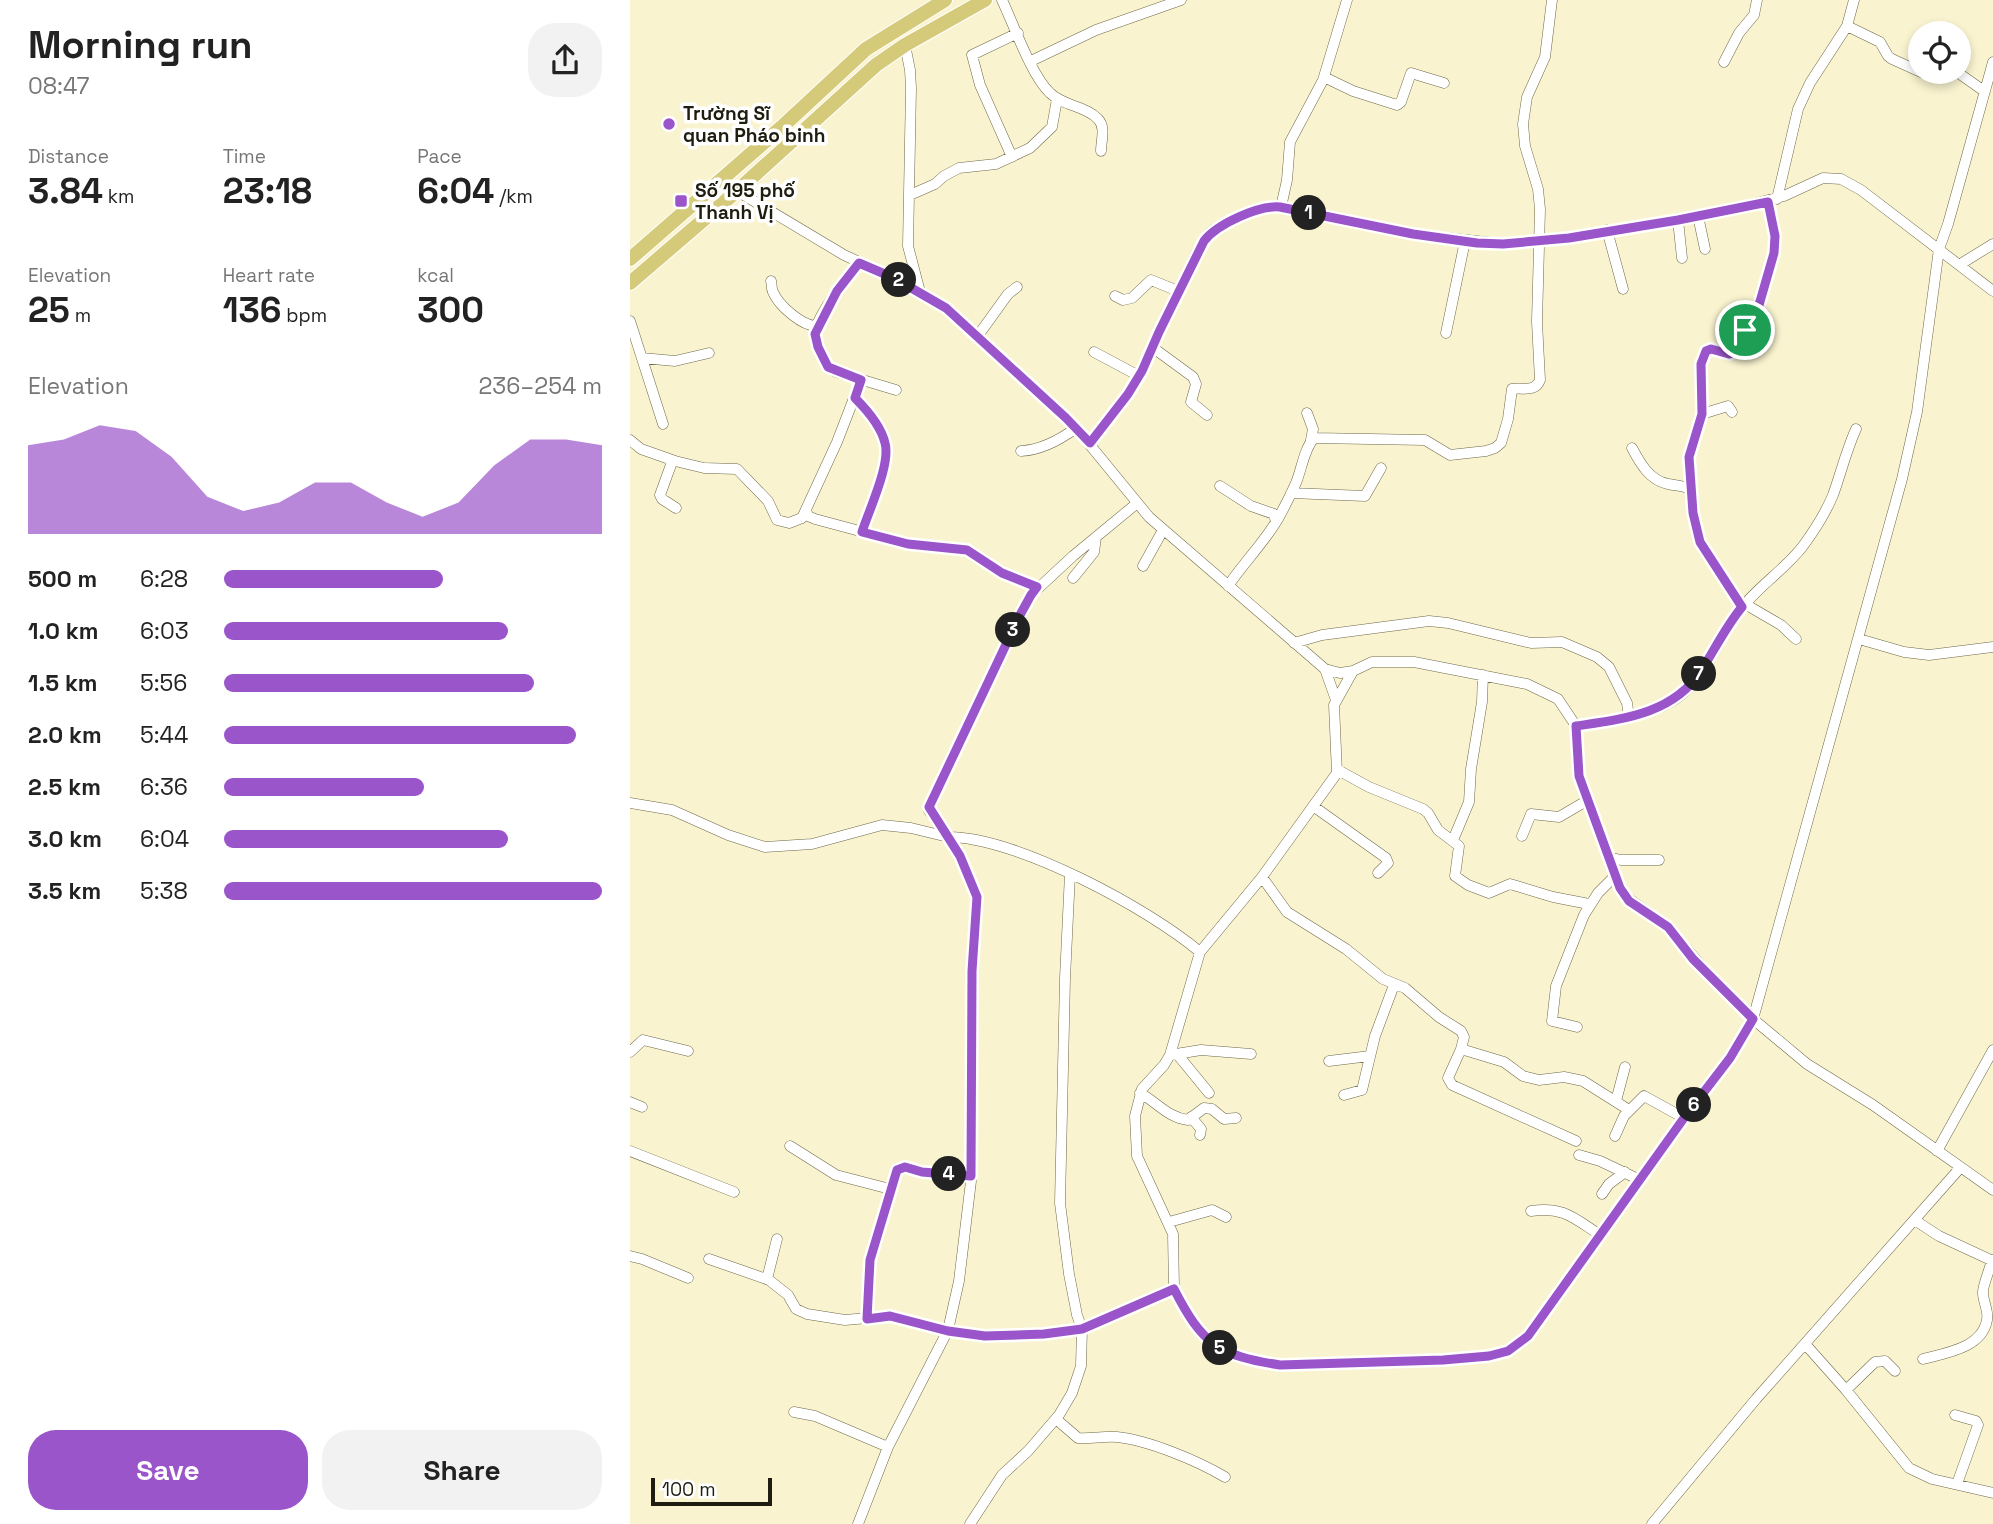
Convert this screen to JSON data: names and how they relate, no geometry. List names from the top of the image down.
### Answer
{
  "places": {
    "other": ["Trường Sĩ quan Pháo binh"],
    "transit": ["Số 195 phố Thanh Vị"]
  },
  "scale_bar": "100 m",
  "page": {
    "heading": ["Morning run", "08:47"],
    "stats": [
      ["Distance", "3.84 km"],
      ["Time", "23:18"],
      ["Pace", "6:04 /km"],
      ["Elevation", "25 m"],
      ["Heart rate", "136 bpm"],
      ["kcal", "300"]
    ],
    "pins": [
      "1",
      "2",
      "3",
      "7",
      "6",
      "4",
      "5"
    ],
    "chart": ["Elevation", "236–254 m"],
    "list": [
      {
        "name": "500 m",
        "note": "6:28"
      },
      {
        "name": "1.0 km",
        "note": "6:03"
      },
      {
        "name": "1.5 km",
        "note": "5:56"
      },
      {
        "name": "2.0 km",
        "note": "5:44"
      },
      {
        "name": "2.5 km",
        "note": "6:36"
      },
      {
        "name": "3.0 km",
        "note": "6:04"
      },
      {
        "name": "3.5 km",
        "note": "5:38"
      }
    ],
    "buttons": ["Save", "Share"],
    "scale": "100 m"
  }
}
